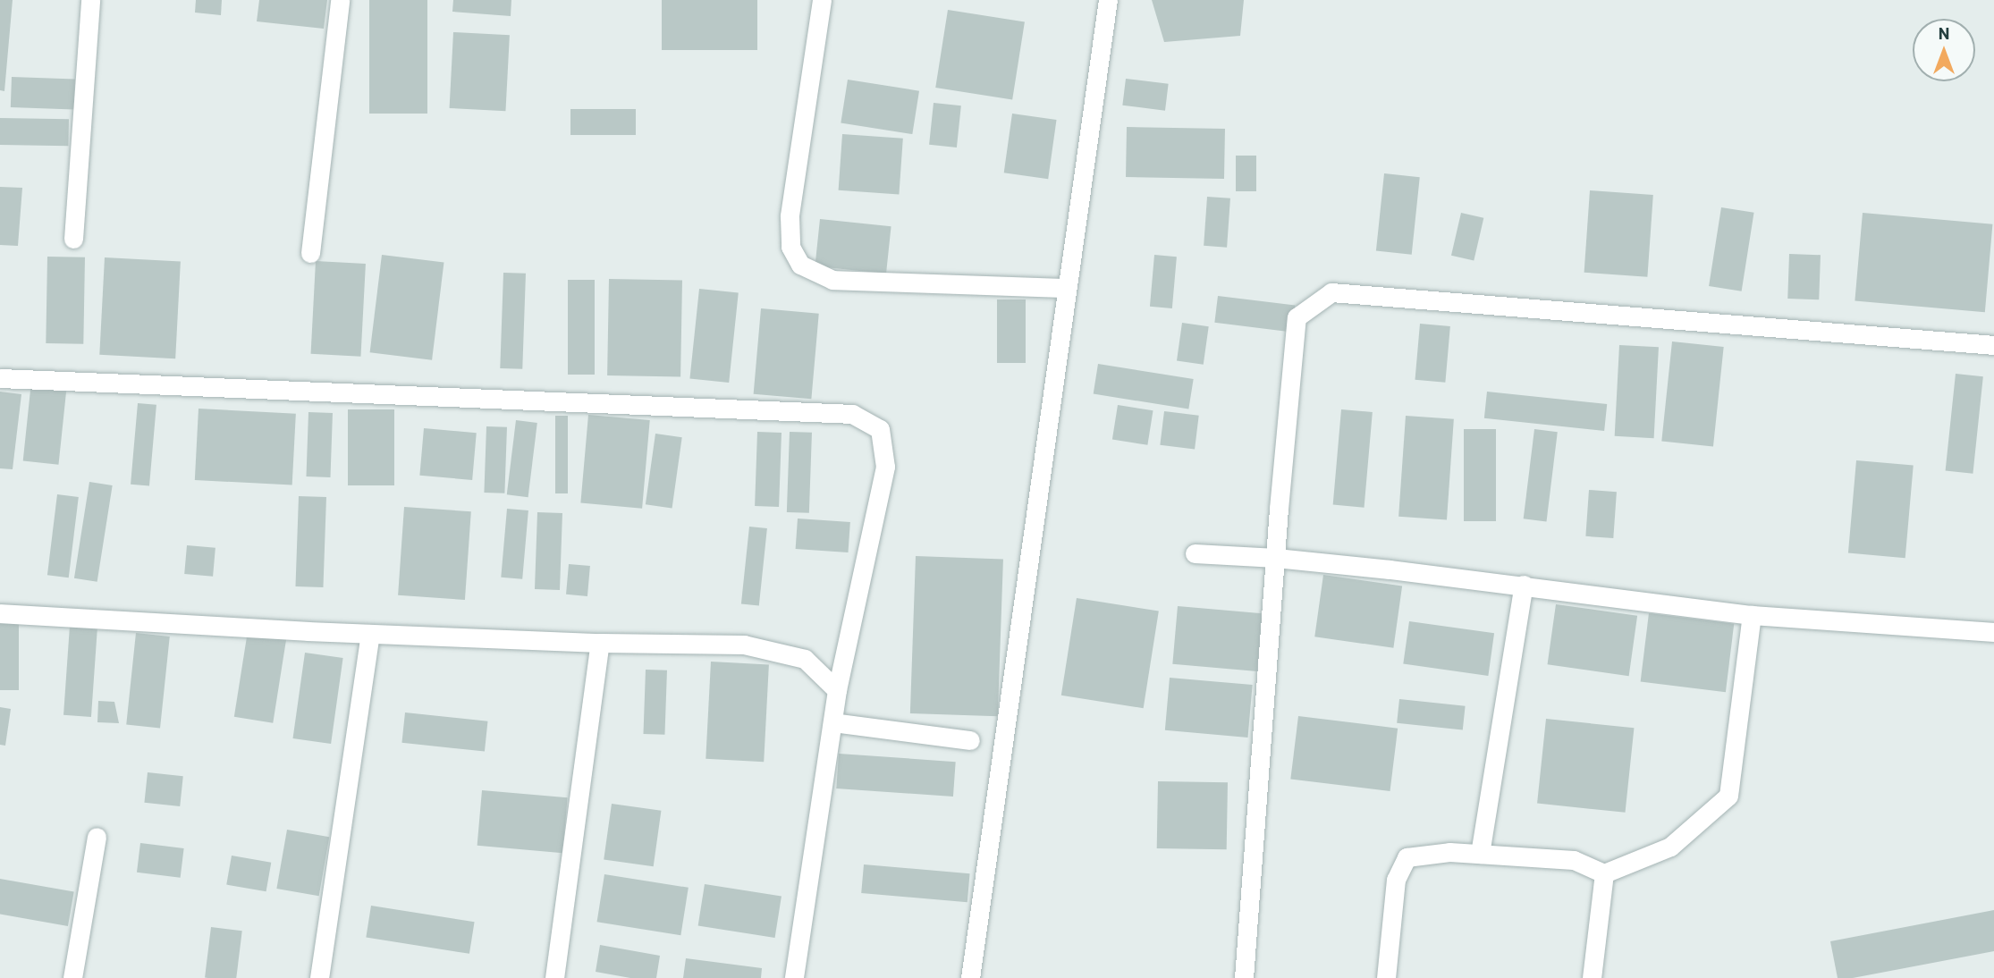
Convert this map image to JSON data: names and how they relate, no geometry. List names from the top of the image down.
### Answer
{
  "north": "top"
}
